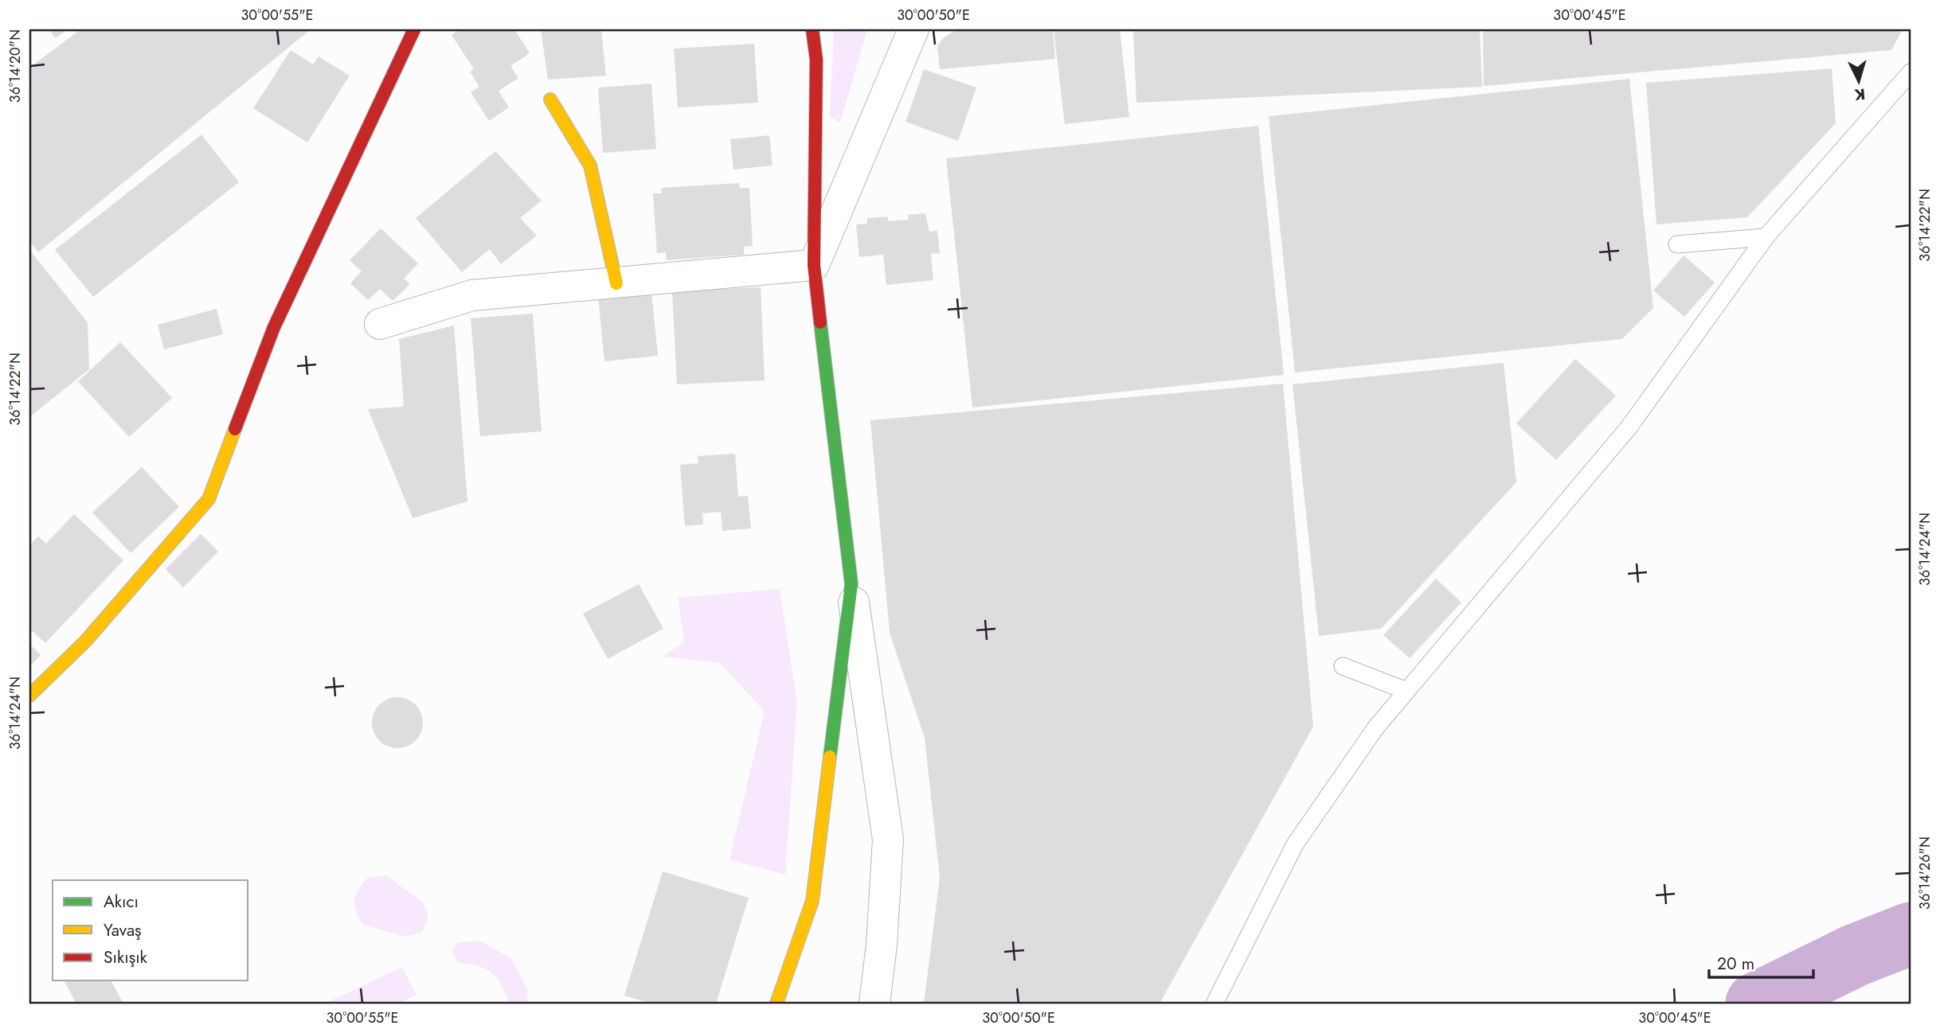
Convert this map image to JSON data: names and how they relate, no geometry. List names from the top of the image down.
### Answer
{
  "legend": ["Akıcı", "Yavaş", "Sıkışık"],
  "scale_bar": "20 m",
  "north": "bottom",
  "coordinates": [
    "30°00'55\"E",
    "30°00'50\"E",
    "30°00'45\"E",
    "36°14'20\"N",
    "36°14'22\"N",
    "36°14'24\"N",
    "36°14'26\"N"
  ]
}
